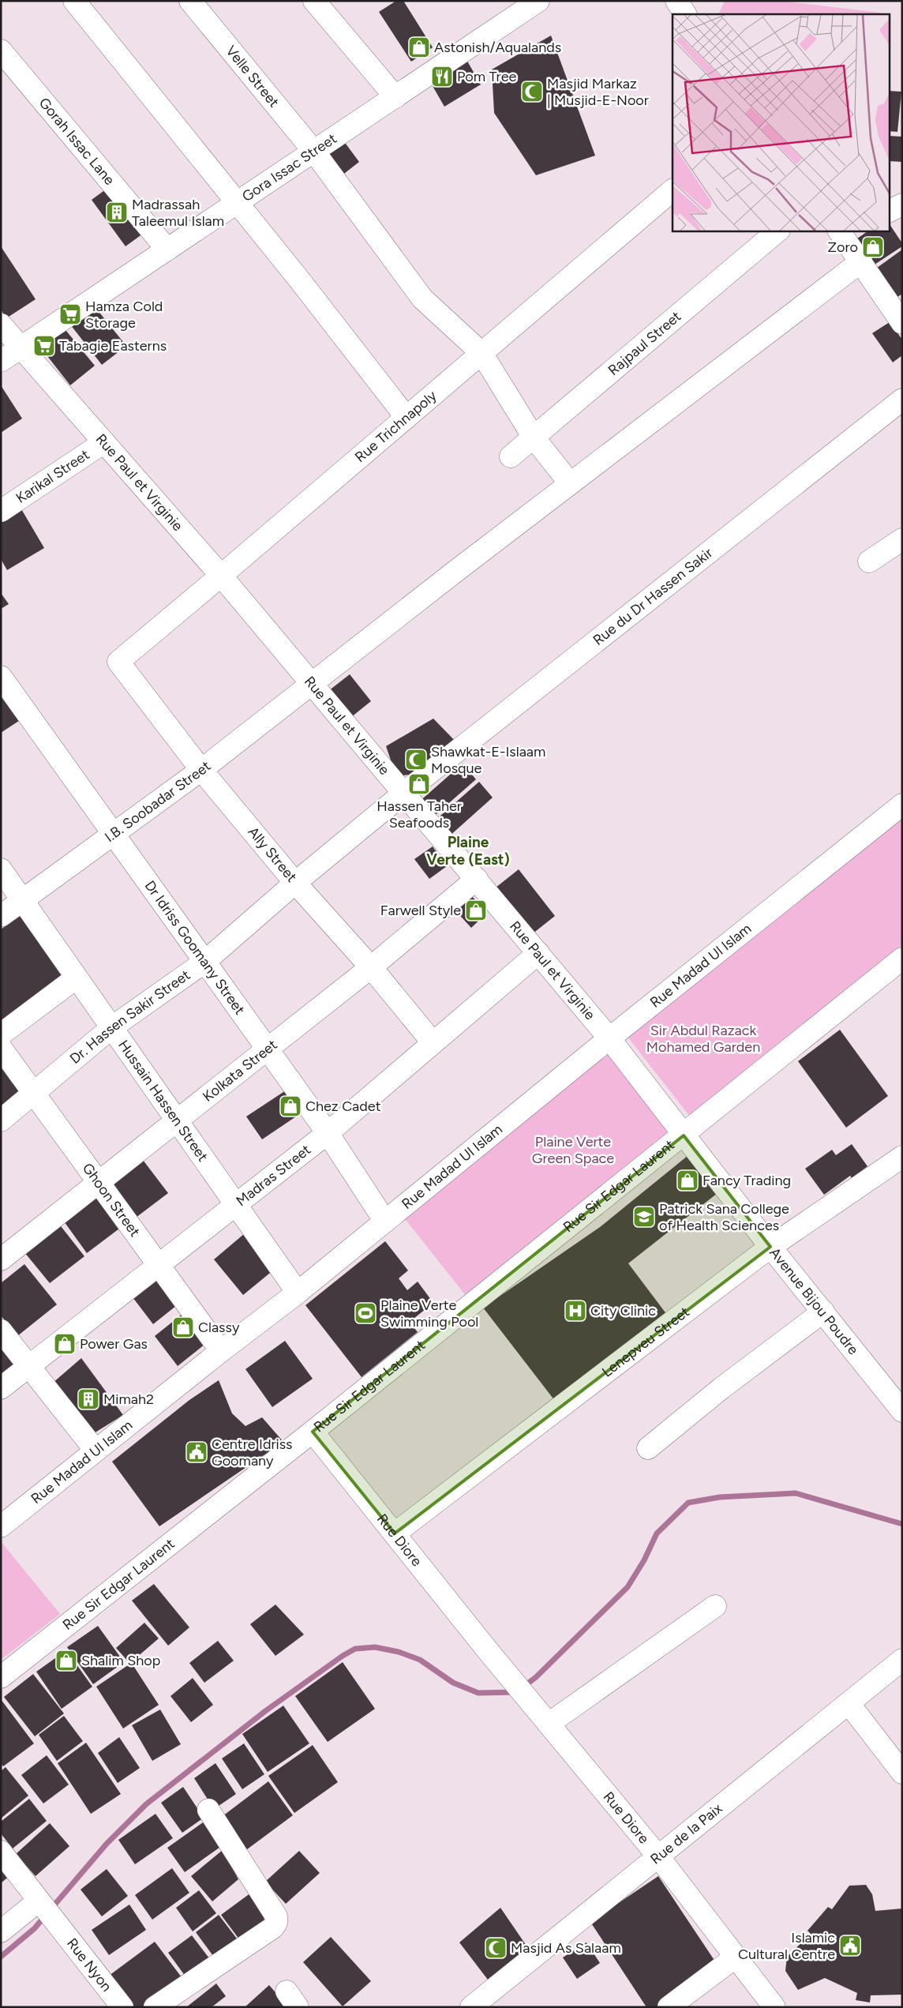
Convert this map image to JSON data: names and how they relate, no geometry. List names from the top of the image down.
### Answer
{
  "streets": {
    "street": [
      "Velle Street",
      "Gorah Issac Lane",
      "Gora Issac Street",
      "Rajpaul Street",
      "Rue Trichnapoly",
      "Karikal Street",
      "Rue Paul et Virginie",
      "Rue du Dr Hassen Sakir",
      "I.B. Soobadar Street",
      "Ally Street",
      "Dr Idriss Goomany Street",
      "Rue Madad Ul Islam",
      "Dr. Hassen Sakir Street",
      "Kolkata Street",
      "Hussain Hassen Street",
      "Madras Street",
      "Rue Sir Edgar Laurent",
      "Ghoon Street",
      "Avenue Bijou Poudre",
      "Lenepveu Street",
      "Rue Diore",
      "Rue de la Paix",
      "Rue Nyon"
    ]
  },
  "crossings": [
    ["Velle Street", "Gora Issac Street"],
    ["Velle Street", "Rajpaul Street"],
    ["Velle Street", "Rue Trichnapoly"],
    ["Velle Street", "I.B. Soobadar Street"],
    ["Gorah Issac Lane", "Gora Issac Street"],
    ["Gora Issac Street", "Rue Paul et Virginie"],
    ["Rue Trichnapoly", "Rue Paul et Virginie"],
    ["Rue Trichnapoly", "Ally Street"],
    ["Karikal Street", "Rue Paul et Virginie"],
    ["Rue Paul et Virginie", "Rue du Dr Hassen Sakir"],
    ["Rue Paul et Virginie", "I.B. Soobadar Street"],
    ["Rue Paul et Virginie", "Rue Madad Ul Islam"],
    ["Rue Paul et Virginie", "Dr. Hassen Sakir Street"],
    ["Rue Paul et Virginie", "Kolkata Street"],
    ["Rue Paul et Virginie", "Madras Street"],
    ["Rue Paul et Virginie", "Rue Sir Edgar Laurent"],
    ["Rue Paul et Virginie", "Avenue Bijou Poudre"],
    ["Rue du Dr Hassen Sakir", "Dr. Hassen Sakir Street"],
    ["I.B. Soobadar Street", "Ally Street"],
    ["I.B. Soobadar Street", "Dr Idriss Goomany Street"],
    ["I.B. Soobadar Street", "Hussain Hassen Street"],
    ["Ally Street", "Dr. Hassen Sakir Street"],
    ["Ally Street", "Kolkata Street"],
    ["Ally Street", "Madras Street"],
    ["Dr Idriss Goomany Street", "Rue Madad Ul Islam"],
    ["Dr Idriss Goomany Street", "Dr. Hassen Sakir Street"],
    ["Dr Idriss Goomany Street", "Kolkata Street"],
    ["Dr Idriss Goomany Street", "Madras Street"],
    ["Rue Madad Ul Islam", "Hussain Hassen Street"],
    ["Rue Madad Ul Islam", "Ghoon Street"],
    ["Dr. Hassen Sakir Street", "Hussain Hassen Street"],
    ["Dr. Hassen Sakir Street", "Ghoon Street"],
    ["Kolkata Street", "Hussain Hassen Street"],
    ["Kolkata Street", "Ghoon Street"],
    ["Hussain Hassen Street", "Madras Street"],
    ["Madras Street", "Ghoon Street"],
    ["Rue Sir Edgar Laurent", "Avenue Bijou Poudre"],
    ["Rue Sir Edgar Laurent", "Rue Diore"],
    ["Avenue Bijou Poudre", "Lenepveu Street"],
    ["Lenepveu Street", "Rue Diore"],
    ["Rue Diore", "Rue de la Paix"]
  ],
  "districts": ["Plaine Verte (East)"],
  "parks": ["Sir Abdul Razack Mohamed Garden", "Plaine Verte Green Space"],
  "places": {
    "shop": [
      "Astonish/Aqualands",
      "Zoro",
      "Hassen Taher Seafoods",
      "Farwell Style",
      "Chez Cadet",
      "Fancy Trading",
      "Classy",
      "Power Gas",
      "Shalim Shop"
    ],
    "restaurant": ["Pom Tree"],
    "mosque": ["Masjid Markaz | Musjid-E-Noor", "Shawkat-E-Islaam Mosque", "Masjid As Salaam"],
    "building": ["Madrassah Taleemul Islam", "Mimah2"],
    "supermarket": ["Hamza Cold Storage", "Tabagie Easterns"],
    "school or university": ["Patrick Sana College of Health Sciences"],
    "hospital": ["City Clinic"],
    "sports": ["Plaine Verte Swimming Pool"],
    "public building": ["Centre Idriss Goomany", "Islamic Cultural Centre"]
  }
}
